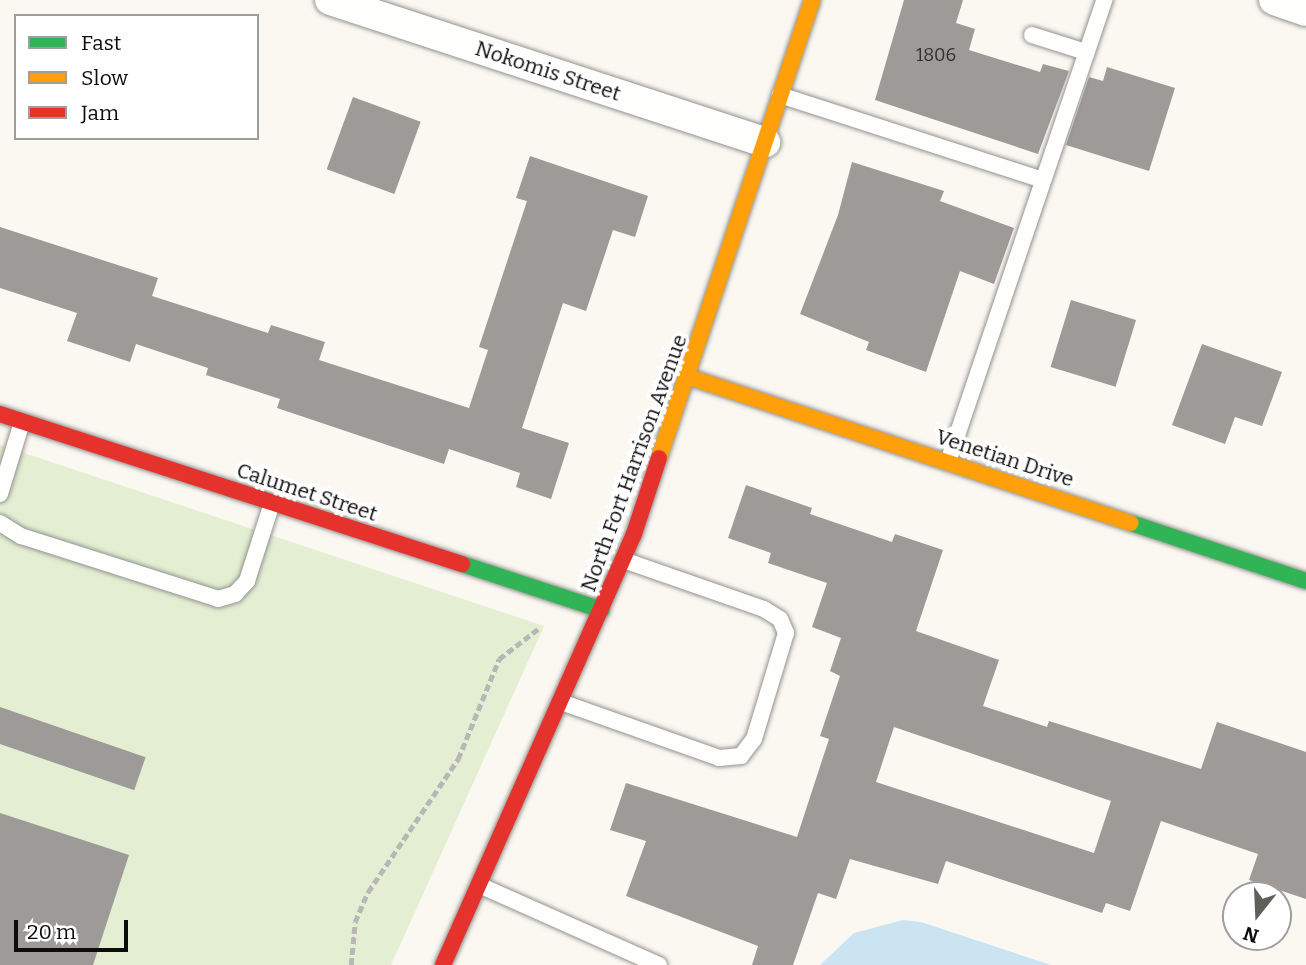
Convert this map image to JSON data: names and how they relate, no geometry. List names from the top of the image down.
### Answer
{
  "streets": {
    "street": [
      "Nokomis Street",
      "Venetian Drive",
      "North Fort Harrison Avenue",
      "Calumet Street"
    ]
  },
  "crossings": [
    ["Nokomis Street", "North Fort Harrison Avenue"],
    ["Venetian Drive", "North Fort Harrison Avenue"],
    ["North Fort Harrison Avenue", "Calumet Street"]
  ],
  "house_numbers": ["1806"],
  "legend": ["Fast", "Slow", "Jam"],
  "scale_bar": "20 m",
  "north": "bottom"
}
